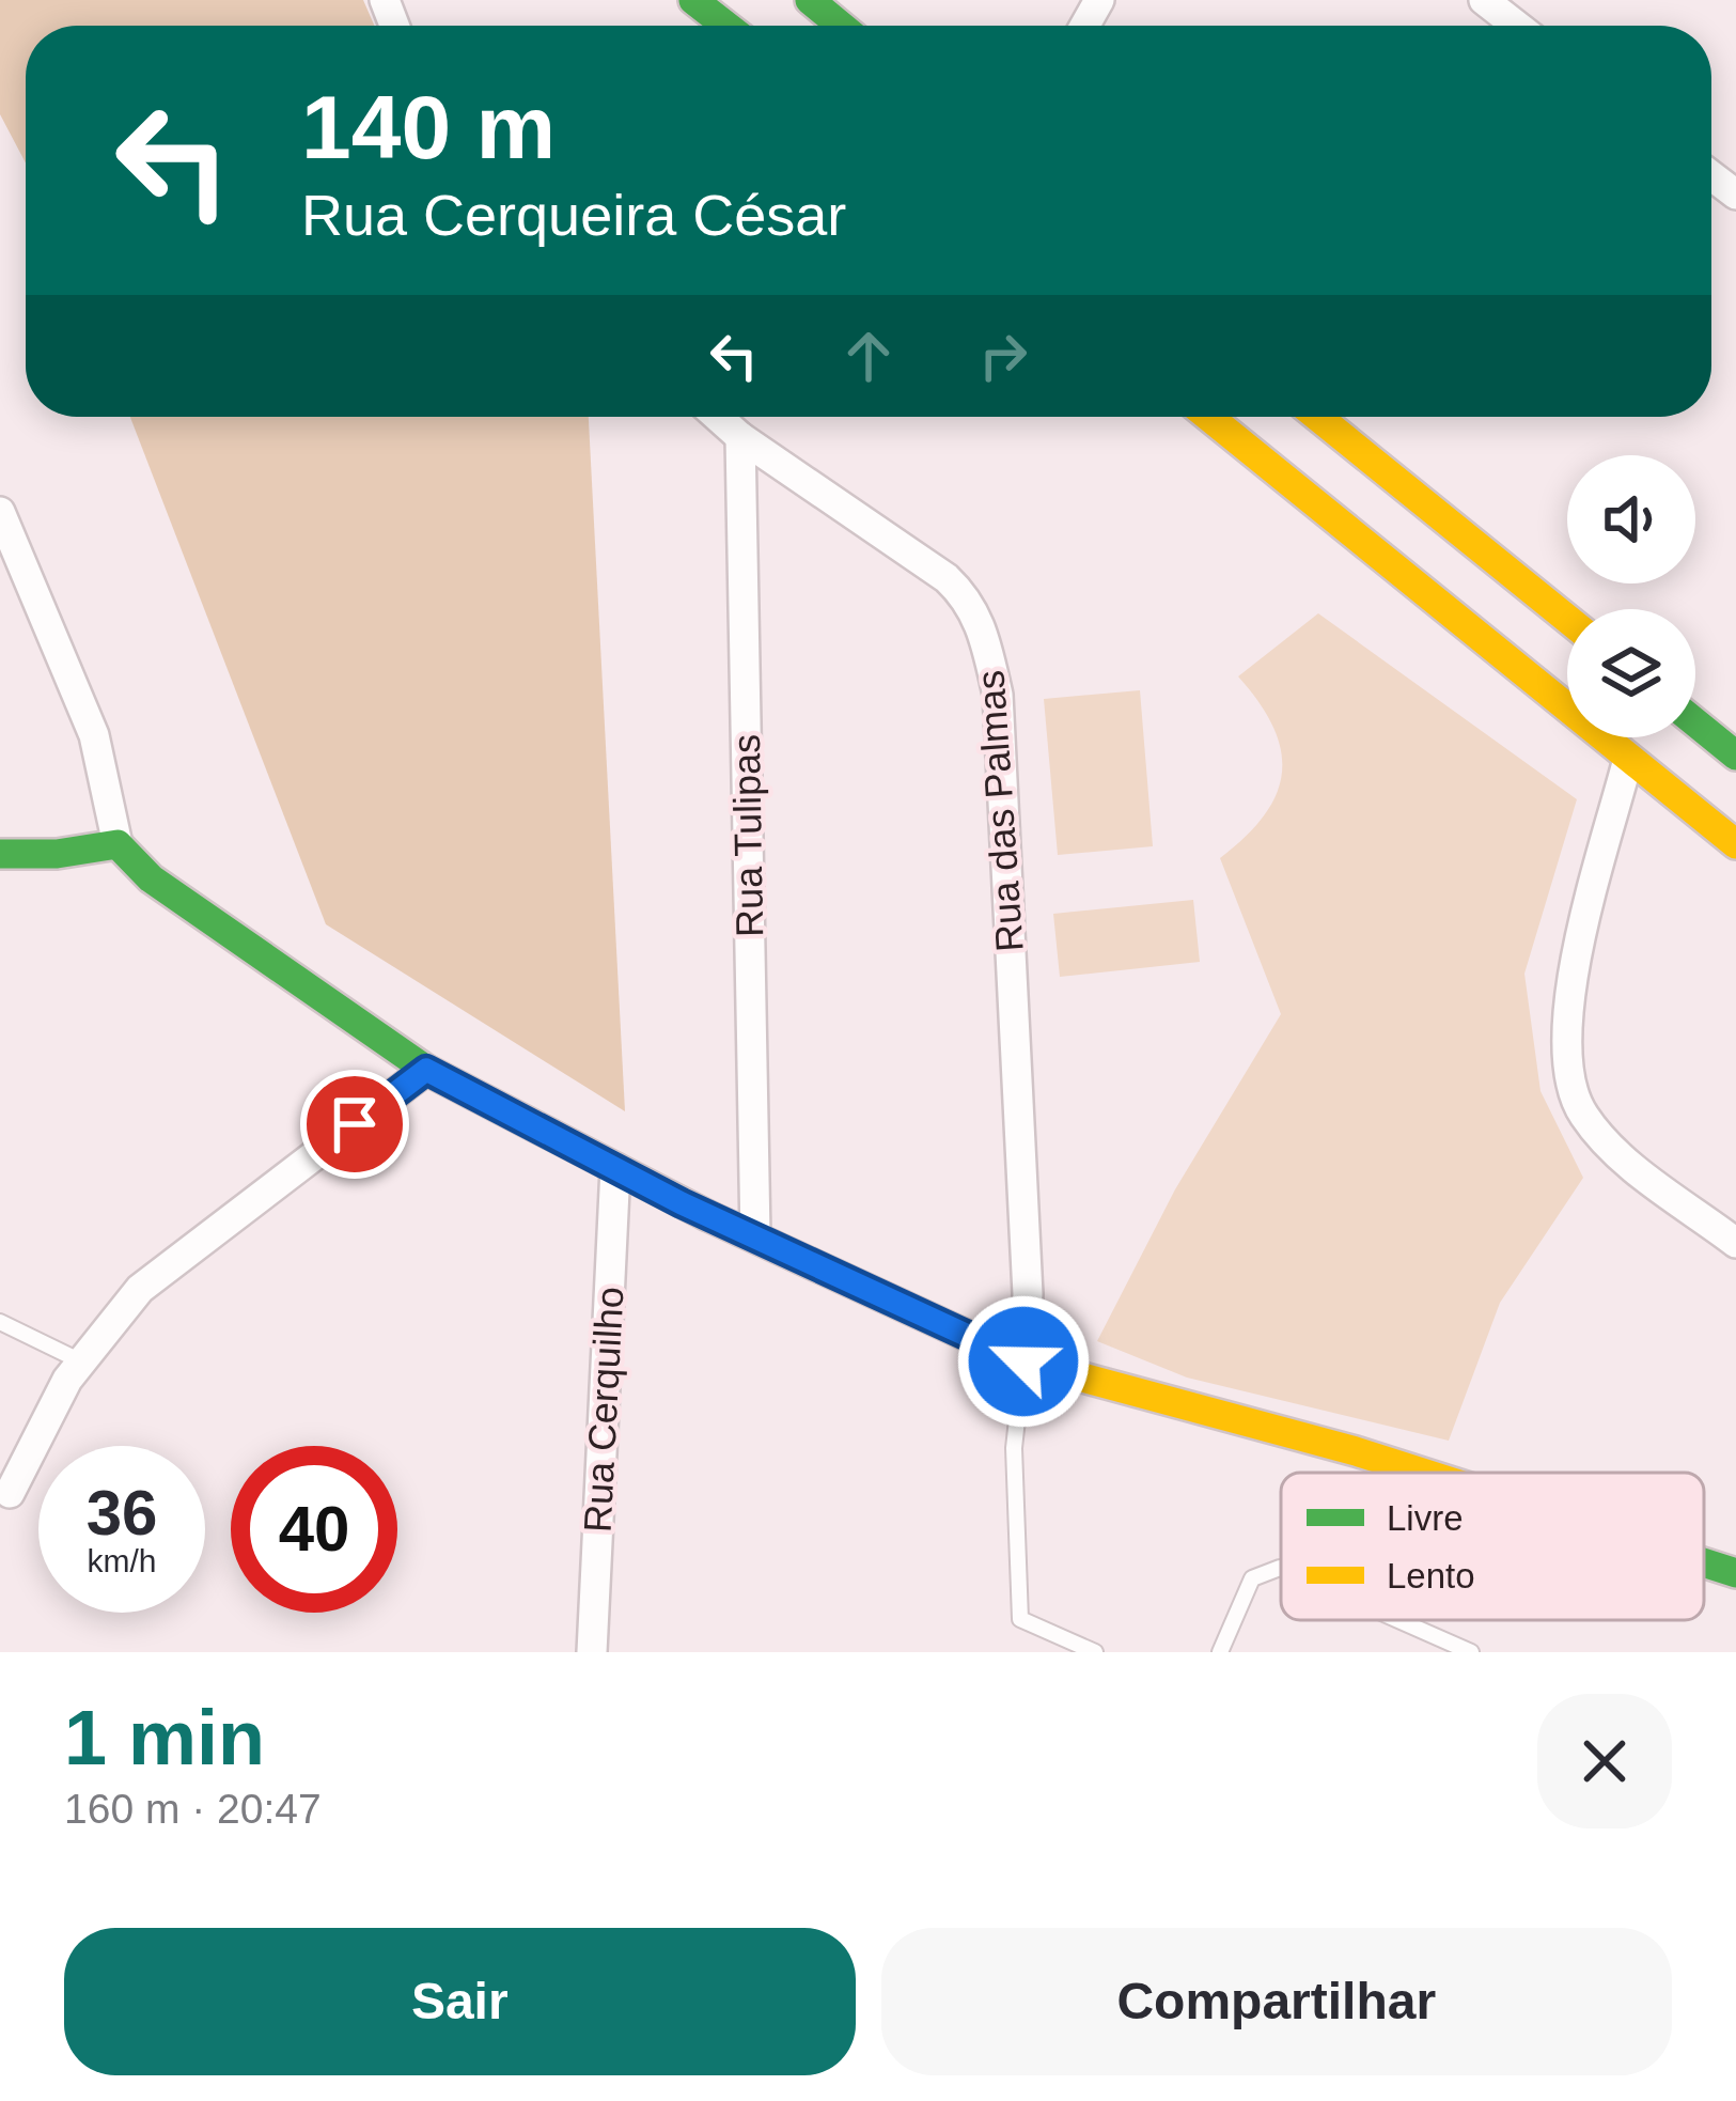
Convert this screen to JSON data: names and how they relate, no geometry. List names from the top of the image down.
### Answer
{
  "streets": {
    "street": ["Rua das Palmas", "Rua Tulipas", "Rua Cerquilho"]
  },
  "crossings": [
    ["Rua das Palmas", "Rua Tulipas"]
  ],
  "legend": ["Livre", "Lento"],
  "page": {
    "turn": ["140 m", "Rua Cerqueira César"],
    "speed": "36 km/h",
    "limit": "40",
    "heading": ["1 min", "160 m · 20:47"],
    "buttons": ["Sair", "Compartilhar"]
  }
}
